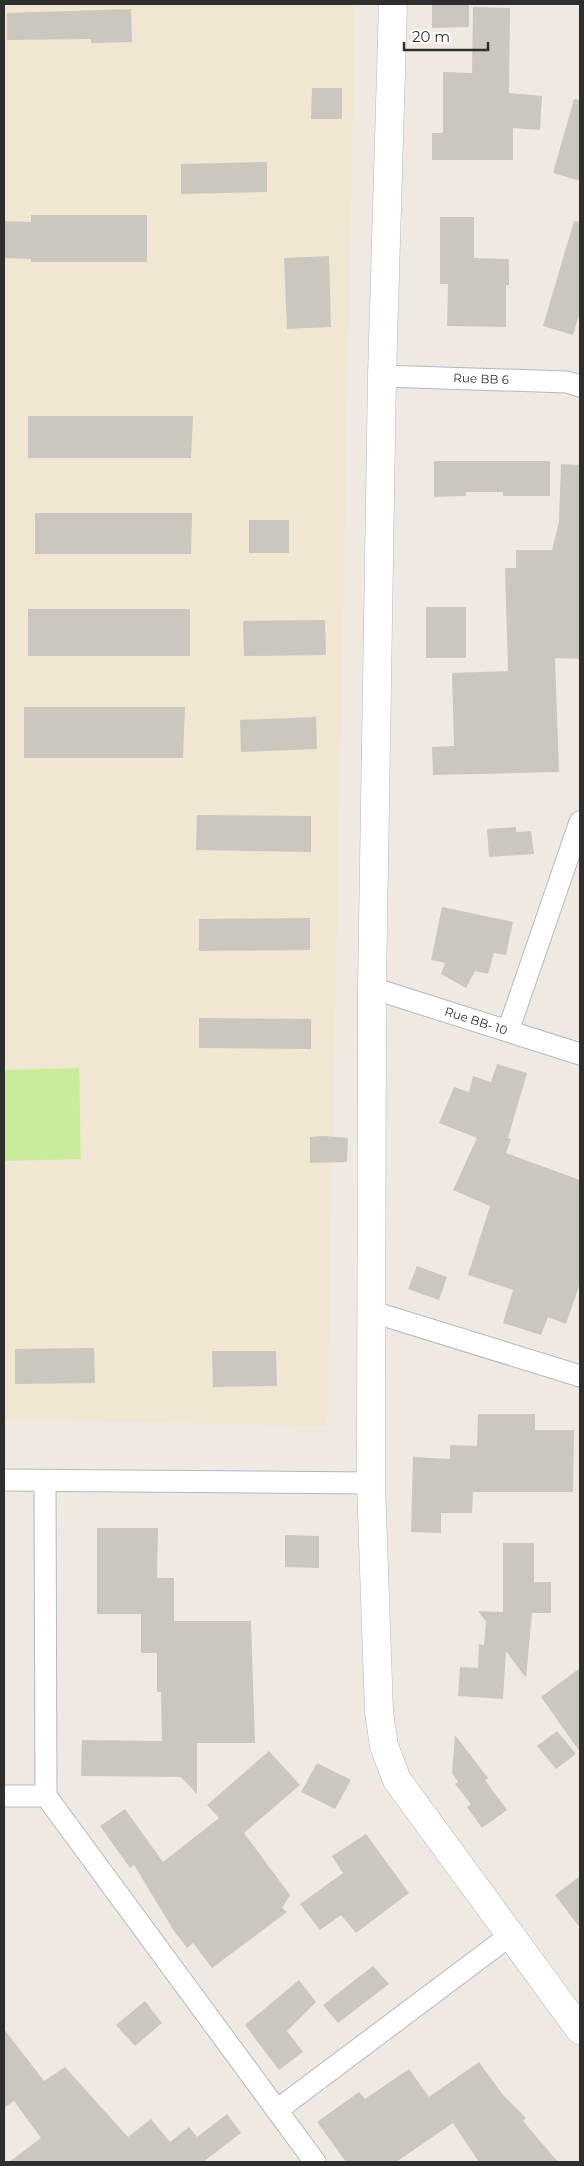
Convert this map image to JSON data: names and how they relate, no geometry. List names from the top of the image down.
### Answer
{
  "streets": {
    "street": ["Rue BB 6", "Rue BB- 10"]
  },
  "scale_bar": "20 m"
}
